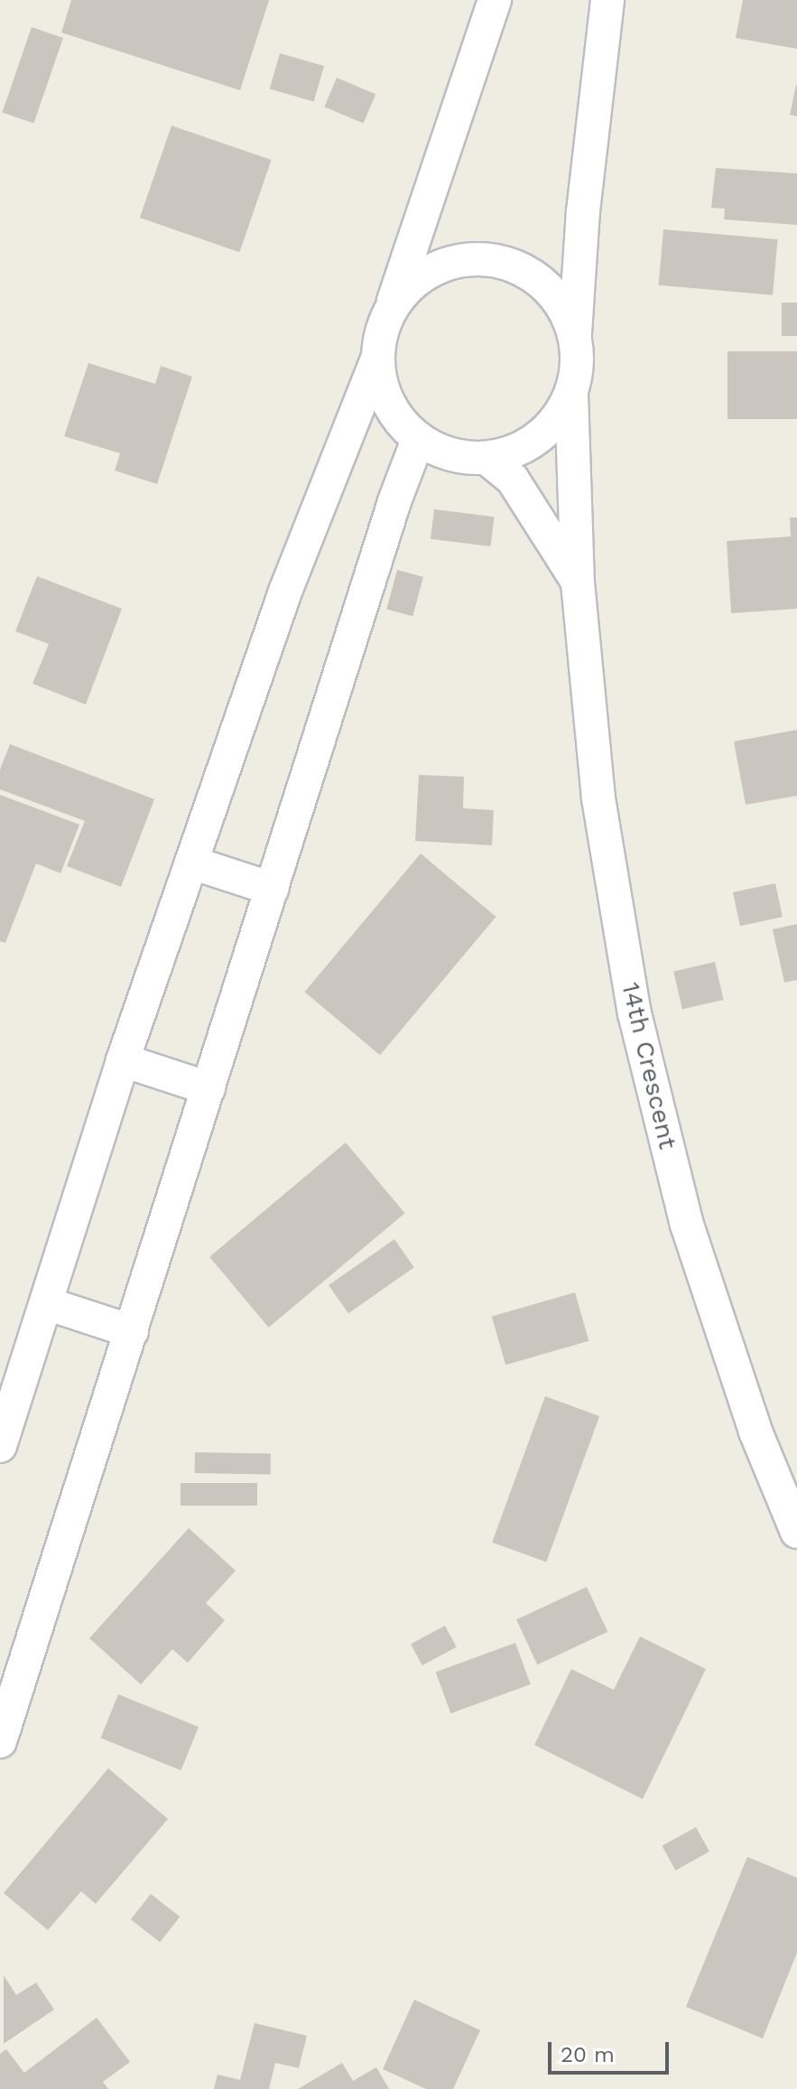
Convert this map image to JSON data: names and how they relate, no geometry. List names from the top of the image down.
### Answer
{
  "streets": {
    "street": ["14th Crescent"]
  },
  "scale_bar": "20 m"
}
